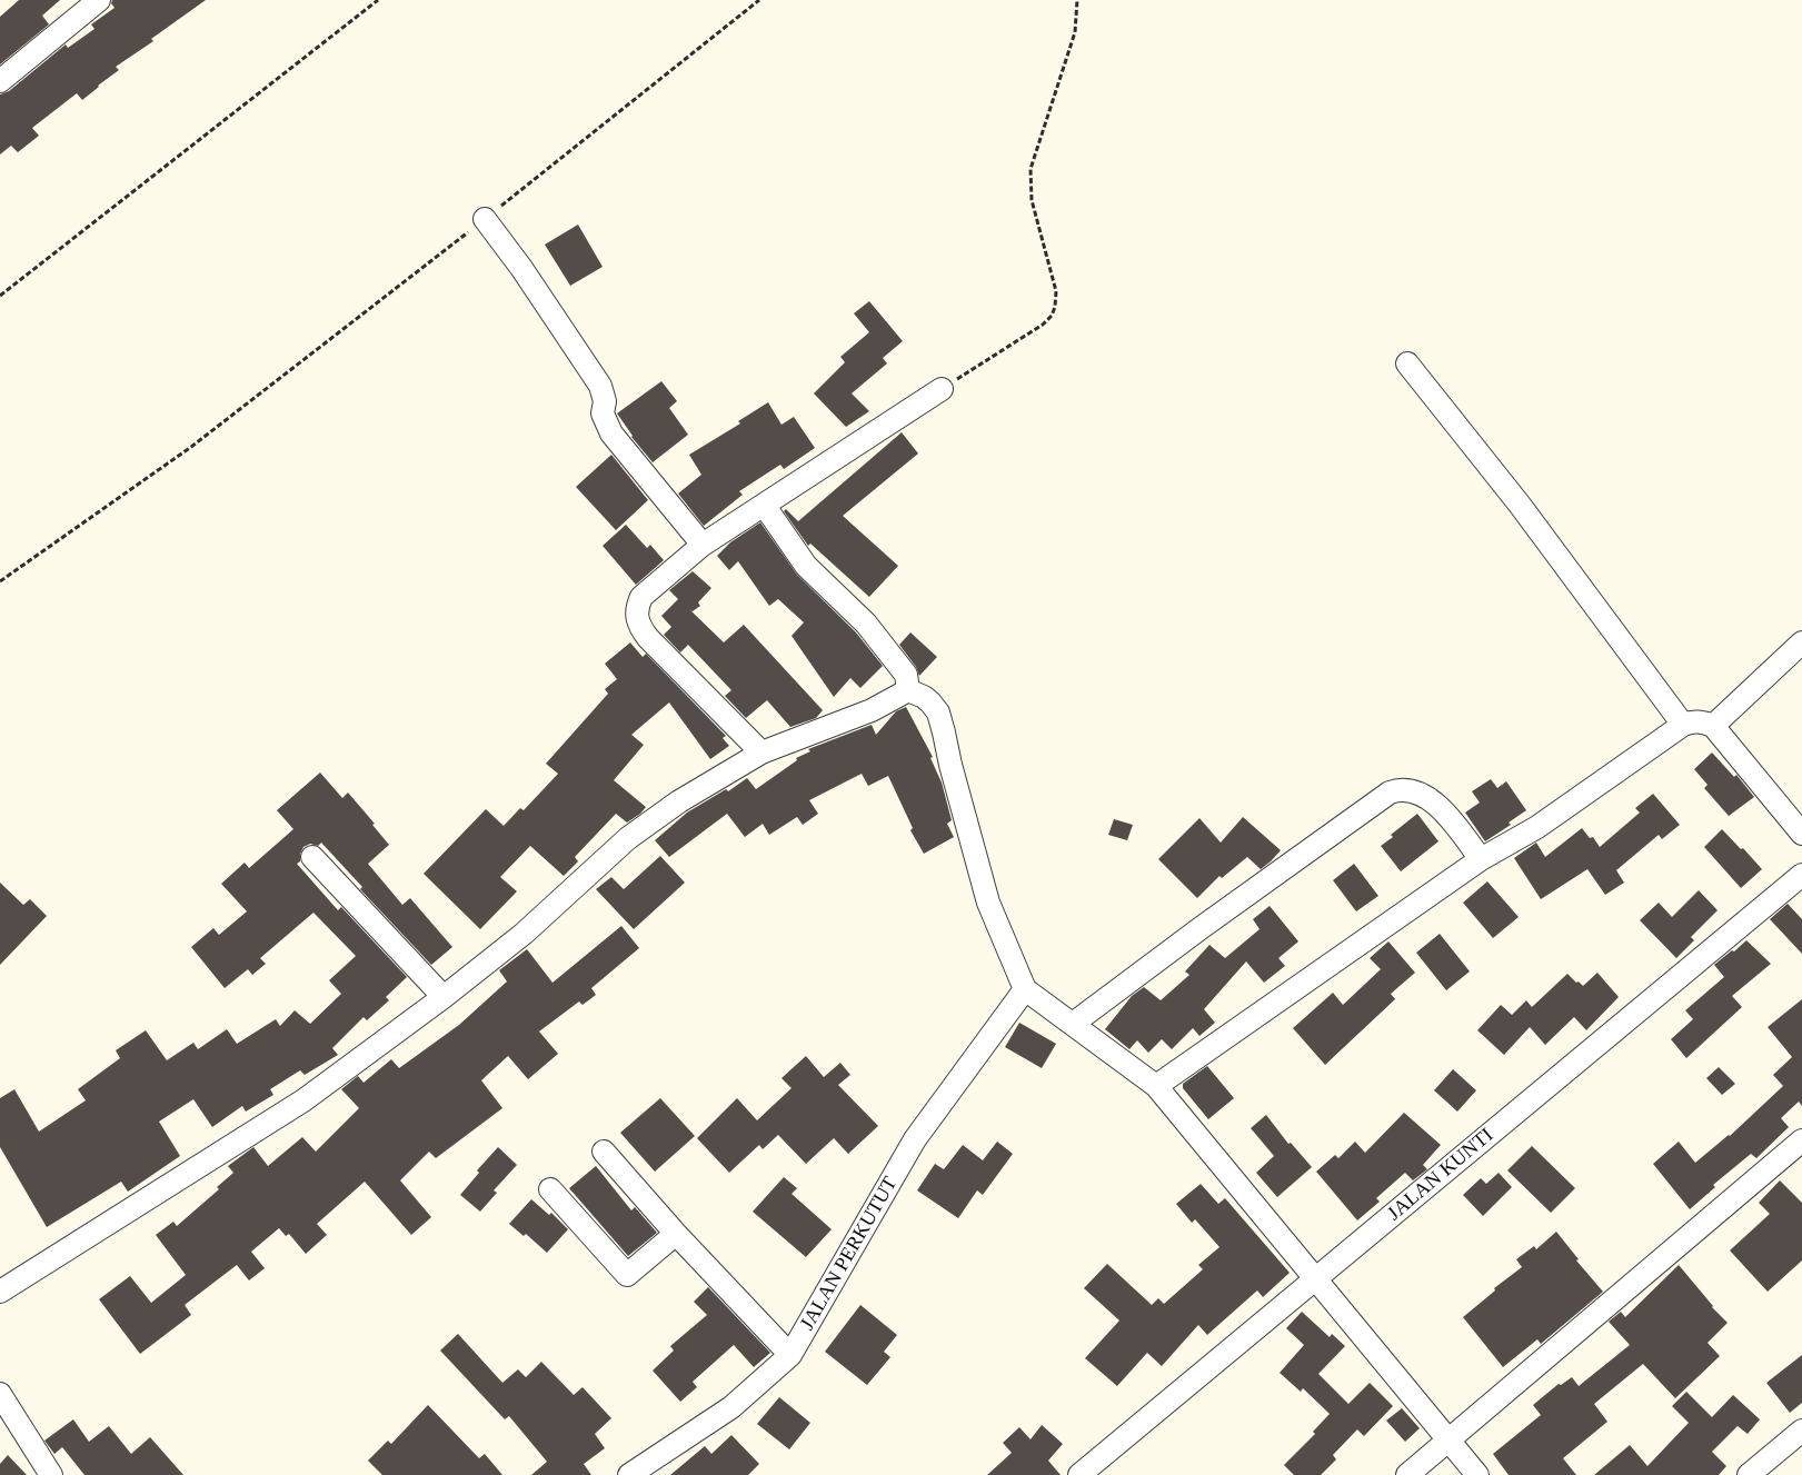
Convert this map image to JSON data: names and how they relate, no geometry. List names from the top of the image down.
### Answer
{
  "streets": {
    "street": ["JALAN KUNTI", "JALAN PERKUTUT"]
  }
}
